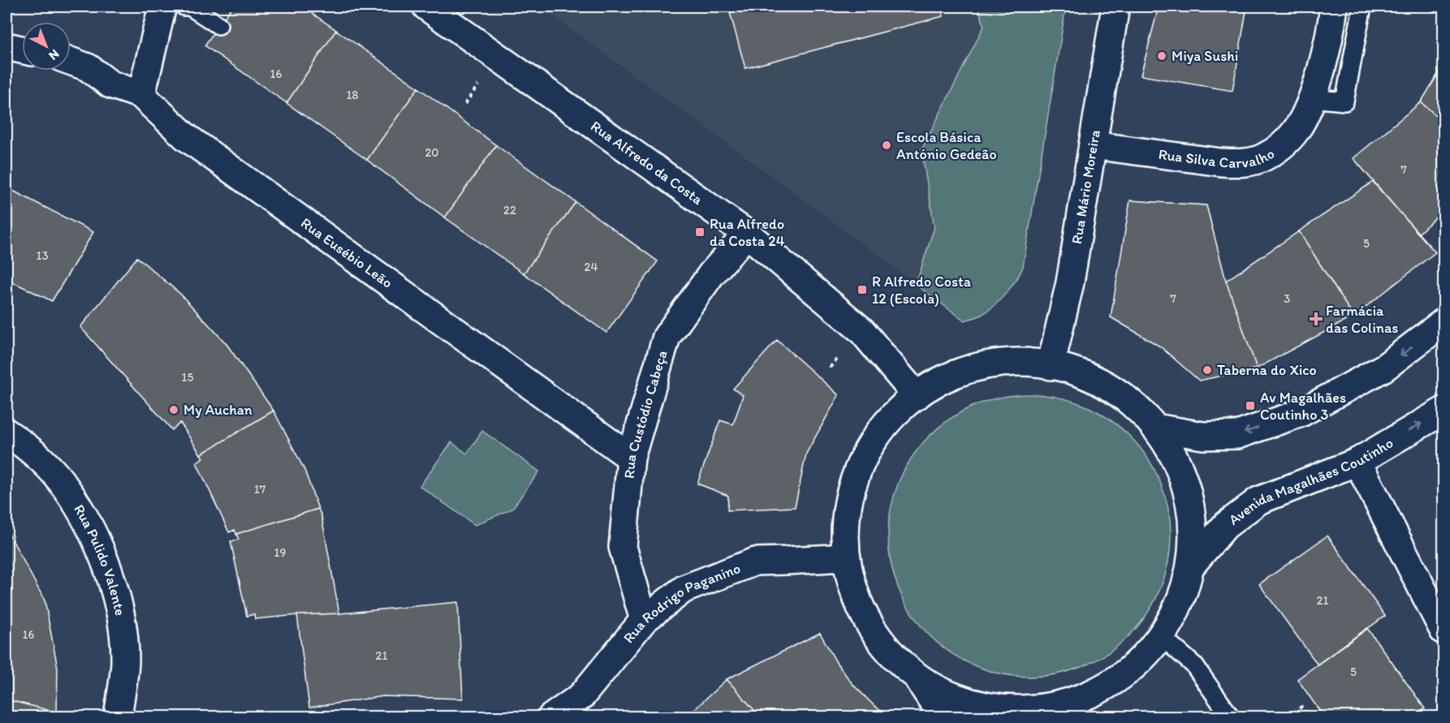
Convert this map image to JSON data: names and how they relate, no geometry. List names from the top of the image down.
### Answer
{
  "streets": {
    "street": [
      "Rua Silva Carvalho",
      "Rua Alfredo da Costa",
      "Rua Mário Moreira",
      "Rua Eusébio Leão",
      "Rua Custódio Cabeça",
      "Avenida Magalhães Coutinho",
      "Rua Pulido Valente",
      "Rua Rodrigo Paganino"
    ]
  },
  "crossings": [
    ["Rua Silva Carvalho", "Rua Mário Moreira"],
    ["Rua Alfredo da Costa", "Rua Custódio Cabeça"],
    ["Rua Eusébio Leão", "Rua Custódio Cabeça"],
    ["Rua Custódio Cabeça", "Rua Rodrigo Paganino"]
  ],
  "places": {
    "other": [
      "Miya Sushi",
      "Escola Básica António Gedeão",
      "Taberna do Xico",
      "My Auchan"
    ],
    "transit": ["Rua Alfredo da Costa 24", "R Alfredo Costa 12 (Escola)", "Av Magalhães Coutinho 3"],
    "health": ["Farmácia das Colinas"]
  },
  "house_numbers": [
    "16",
    "18",
    "20",
    "7",
    "22",
    "5",
    "13",
    "24",
    "7",
    "3",
    "15",
    "17",
    "19",
    "21",
    "16",
    "21",
    "5"
  ],
  "north": "bottom right"
}
